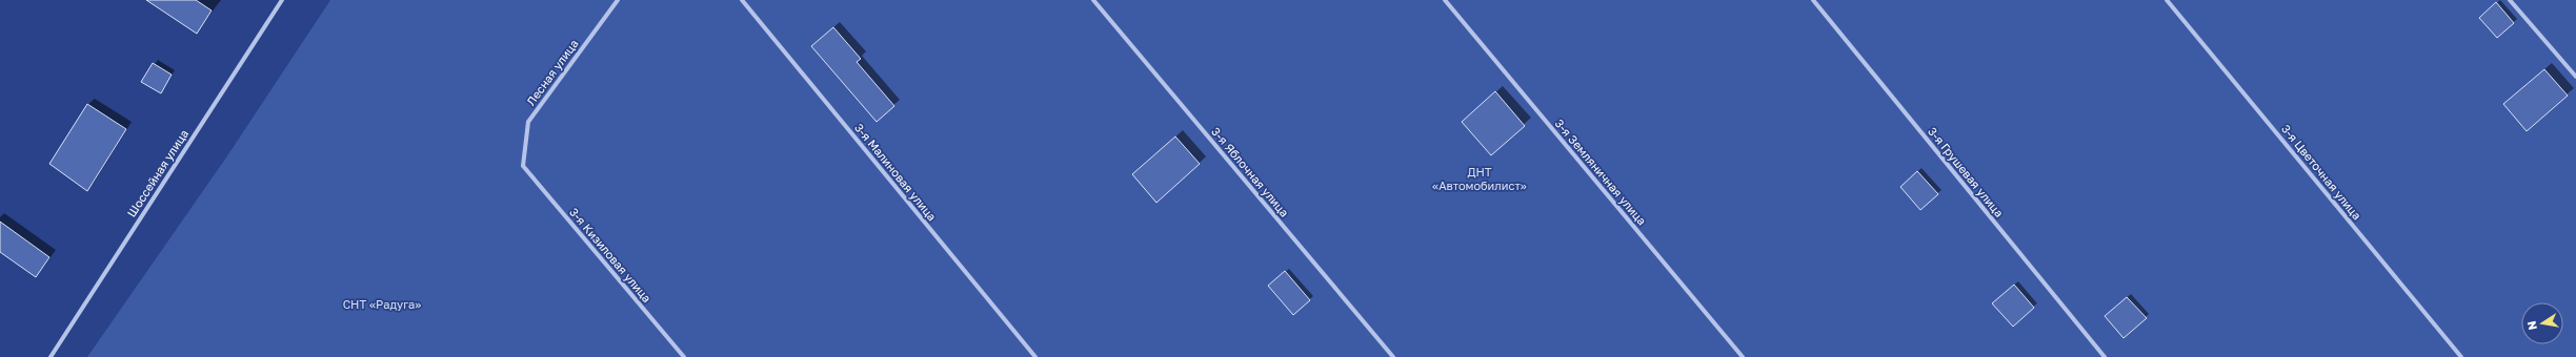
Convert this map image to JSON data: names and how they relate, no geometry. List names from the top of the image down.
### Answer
{
  "streets": {
    "street": [
      "Лесная улица",
      "3-я Малиновая улица",
      "3-я Яблочная улица",
      "3-я Земляничная улица",
      "3-я Грушевая улица",
      "3-я Цветочная улица",
      "Шоссейная улица",
      "3-я Кизиловая улица"
    ]
  },
  "crossings": [
    ["Лесная улица", "3-я Кизиловая улица"]
  ],
  "parks": ["ДНТ «Автомобилист»", "СНТ «Радуга»"],
  "north": "left"
}
